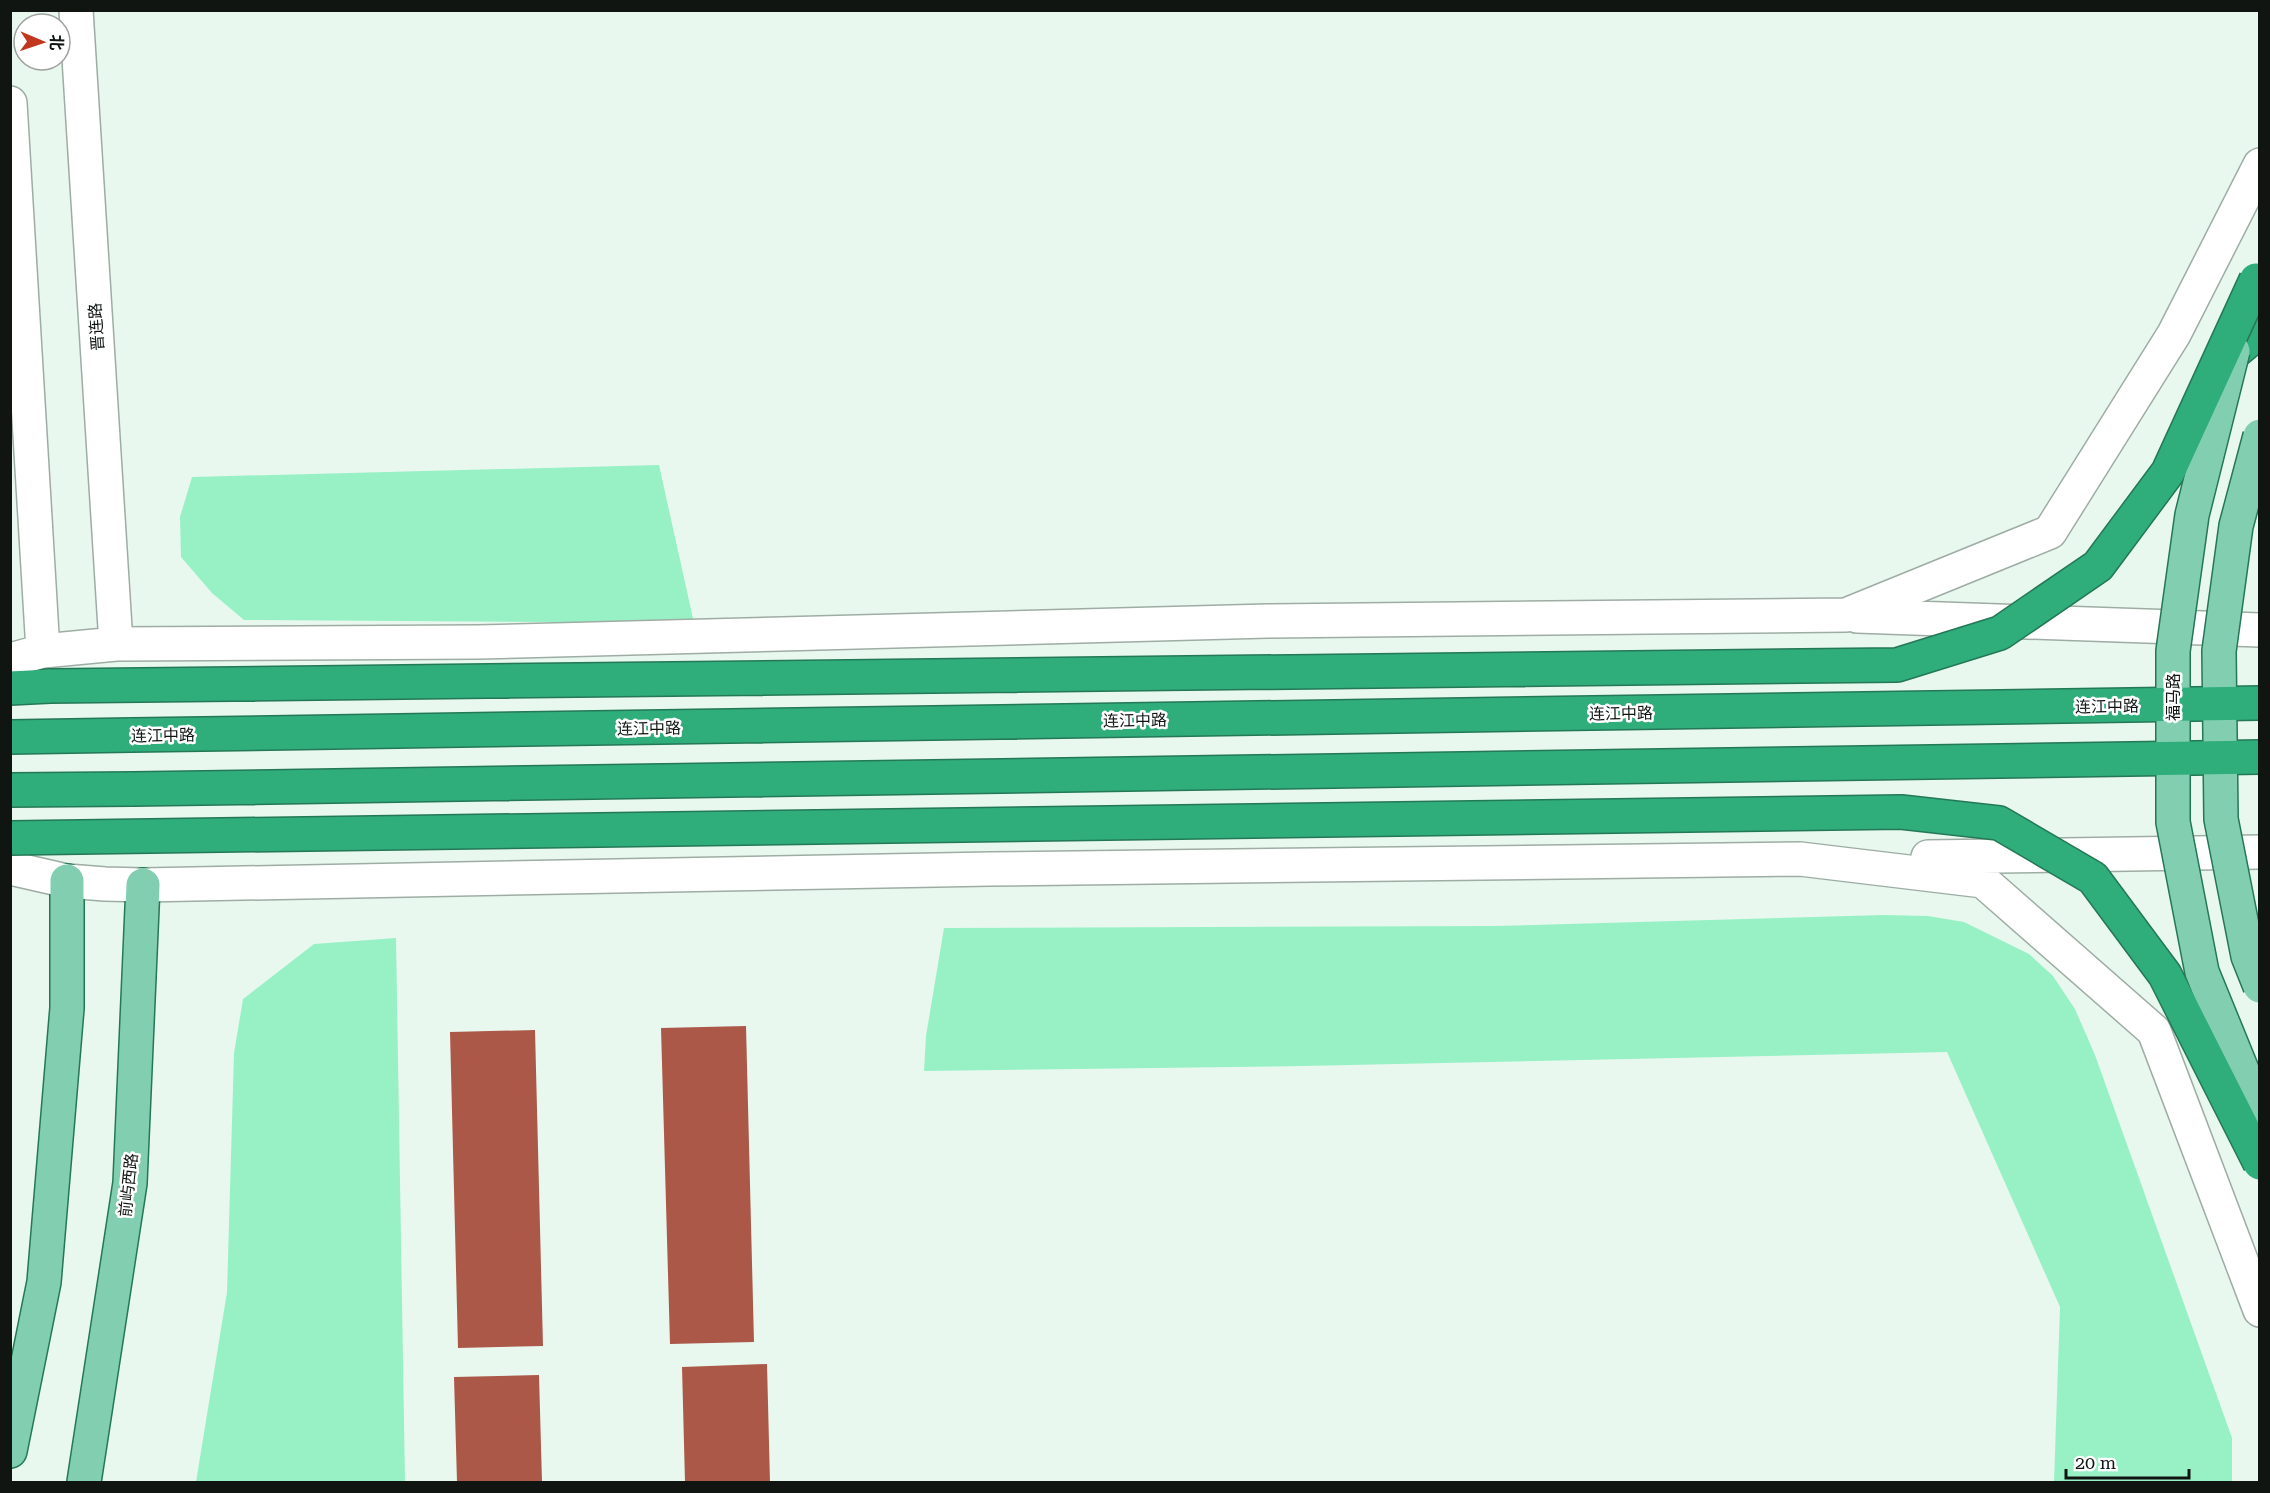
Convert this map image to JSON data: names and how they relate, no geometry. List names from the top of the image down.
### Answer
{
  "streets": {
    "highway": ["连江中路"],
    "main road": ["晋连路", "福马路", "前屿西路"]
  },
  "scale_bar": "20 m",
  "north": "right"
}
